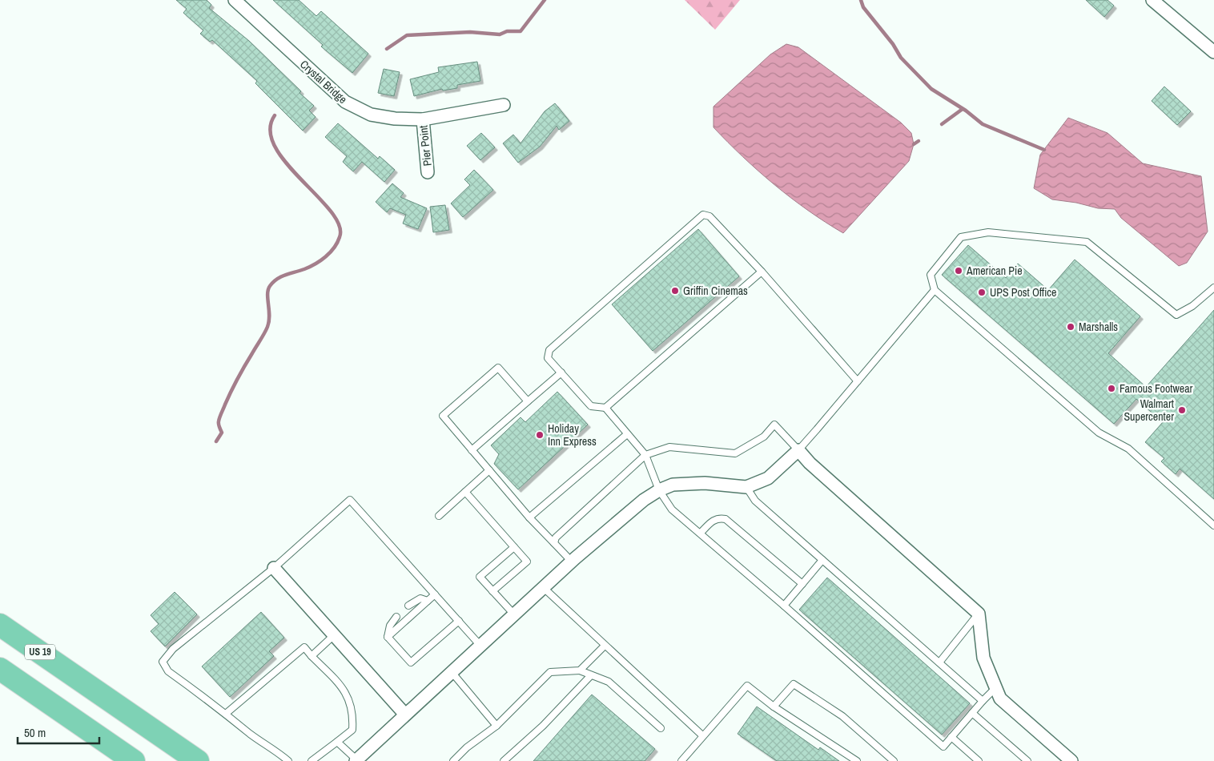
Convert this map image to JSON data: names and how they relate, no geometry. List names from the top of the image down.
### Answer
{
  "streets": {
    "highway": ["US 19"],
    "street": ["Crystal Bridge", "Pier Point"]
  },
  "crossings": [
    ["Crystal Bridge", "Pier Point"]
  ],
  "places": [
    "American Pie",
    "Griffin Cinemas",
    "UPS Post Office",
    "Marshalls",
    "Famous Footwear",
    "Walmart Supercenter",
    "Holiday Inn Express"
  ],
  "scale_bar": "50 m"
}
